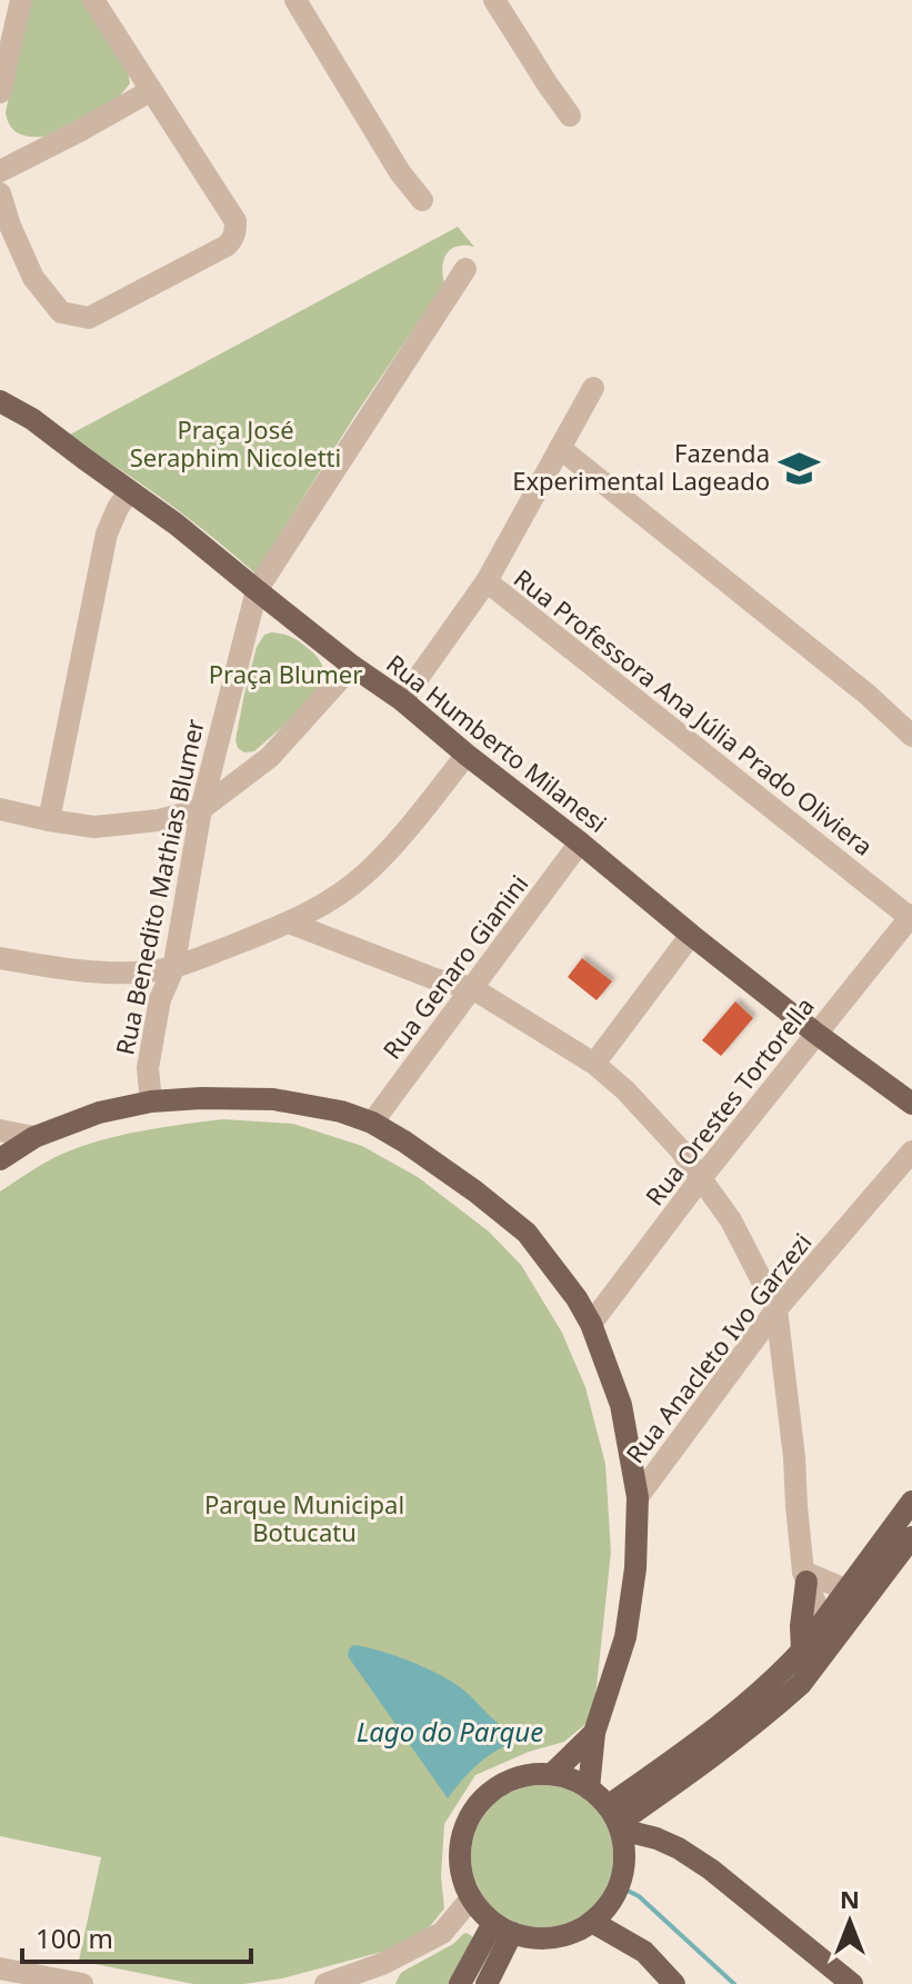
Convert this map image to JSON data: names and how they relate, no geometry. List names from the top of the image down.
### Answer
{
  "streets": {
    "main road": ["Rua Humberto Milanesi"],
    "street": [
      "Rua Professora Ana Júlia Prado Oliviera",
      "Rua Benedito Mathias Blumer",
      "Rua Genaro Gianini",
      "Rua Orestes Tortorella",
      "Rua Anacleto Ivo Garzezi"
    ]
  },
  "crossings": [
    ["Rua Professora Ana Júlia Prado Oliviera", "Rua Orestes Tortorella"],
    ["Rua Humberto Milanesi", "Rua Benedito Mathias Blumer"],
    ["Rua Humberto Milanesi", "Rua Genaro Gianini"],
    ["Rua Humberto Milanesi", "Rua Orestes Tortorella"]
  ],
  "water": ["Lago do Parque"],
  "parks": ["Praça José Seraphim Nicoletti", "Praça Blumer", "Parque Municipal Botucatu"],
  "places": {
    "school or university": ["Fazenda Experimental Lageado"]
  },
  "scale_bar": "100 m",
  "north": "top"
}
